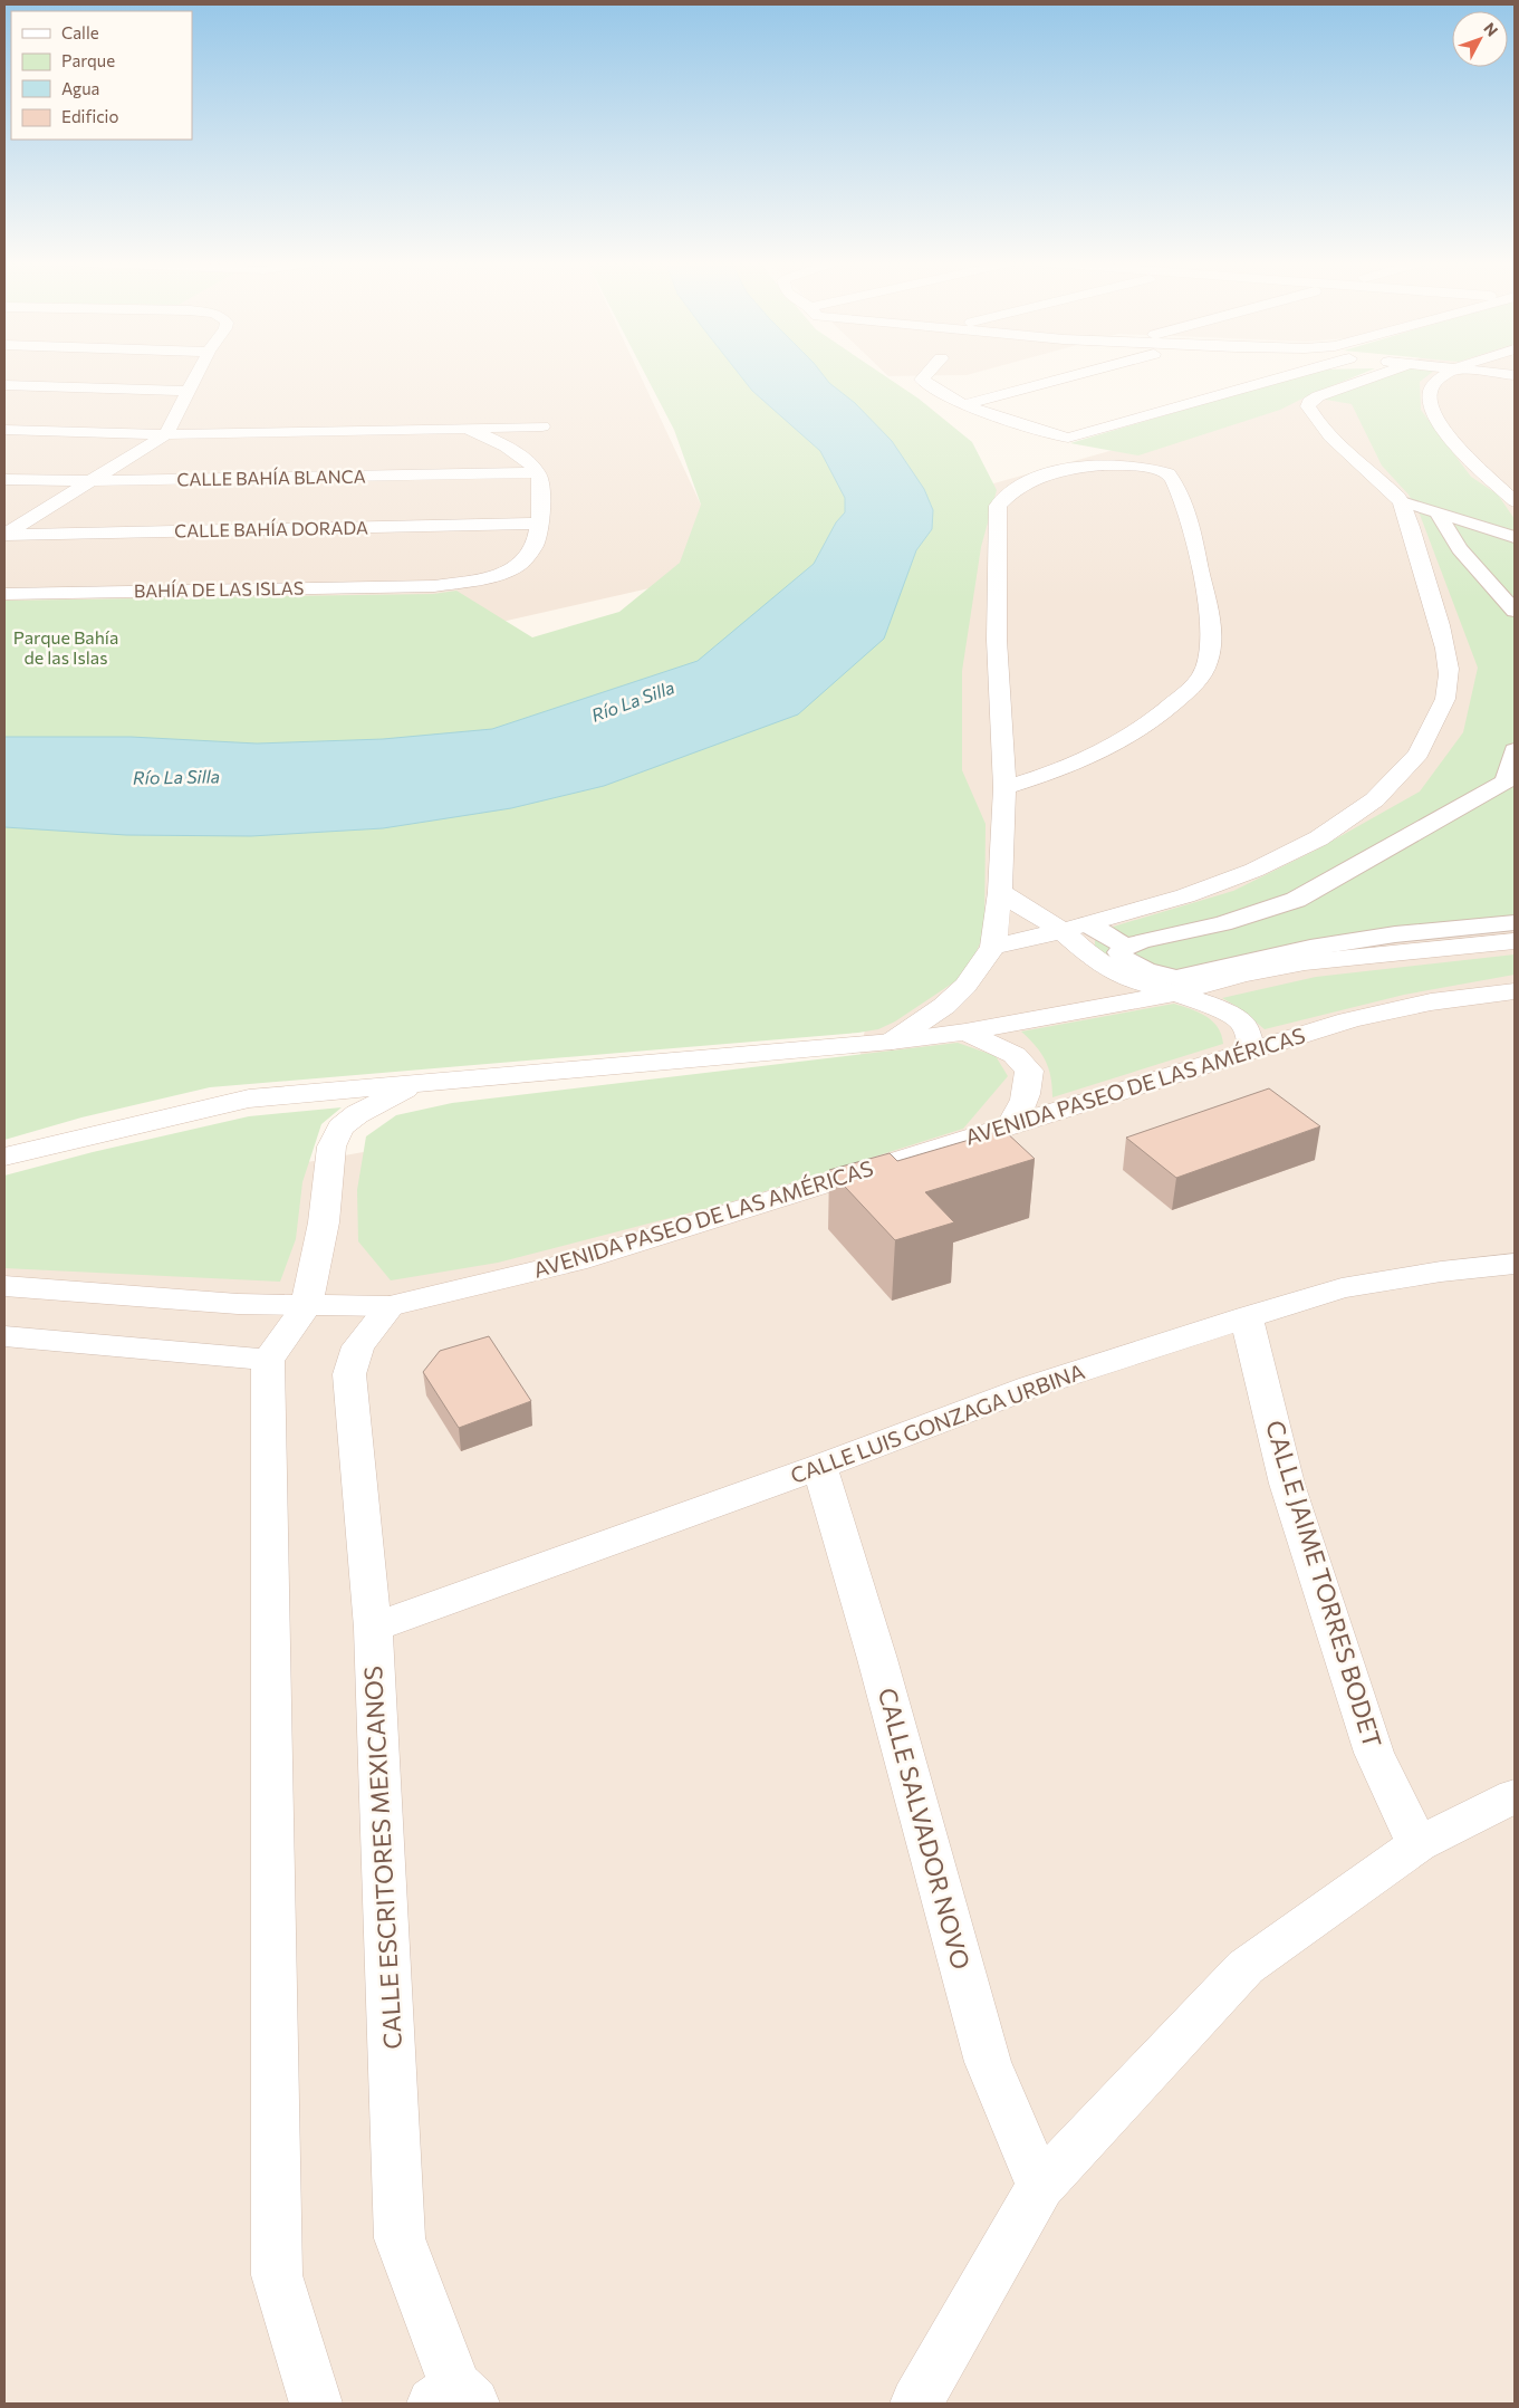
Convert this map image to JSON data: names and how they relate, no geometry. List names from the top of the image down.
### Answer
{
  "streets": {
    "street": [
      "CALLE BAHÍA BLANCA",
      "CALLE BAHÍA DORADA",
      "BAHÍA DE LAS ISLAS",
      "AVENIDA PASEO DE LAS AMÉRICAS",
      "CALLE LUIS GONZAGA URBINA",
      "CALLE JAIME TORRES BODET",
      "CALLE SALVADOR NOVO",
      "CALLE ESCRITORES MEXICANOS"
    ]
  },
  "crossings": [
    ["CALLE BAHÍA BLANCA", "BAHÍA DE LAS ISLAS"],
    ["CALLE BAHÍA DORADA", "BAHÍA DE LAS ISLAS"],
    ["AVENIDA PASEO DE LAS AMÉRICAS", "CALLE ESCRITORES MEXICANOS"],
    ["CALLE LUIS GONZAGA URBINA", "CALLE JAIME TORRES BODET"],
    ["CALLE LUIS GONZAGA URBINA", "CALLE SALVADOR NOVO"],
    ["CALLE LUIS GONZAGA URBINA", "CALLE ESCRITORES MEXICANOS"]
  ],
  "water": ["Río La Silla"],
  "parks": ["Parque Bahía de las Islas"],
  "legend": [
    "Calle",
    "Parque",
    "Agua",
    "Edificio"
  ],
  "north": "top right"
}
